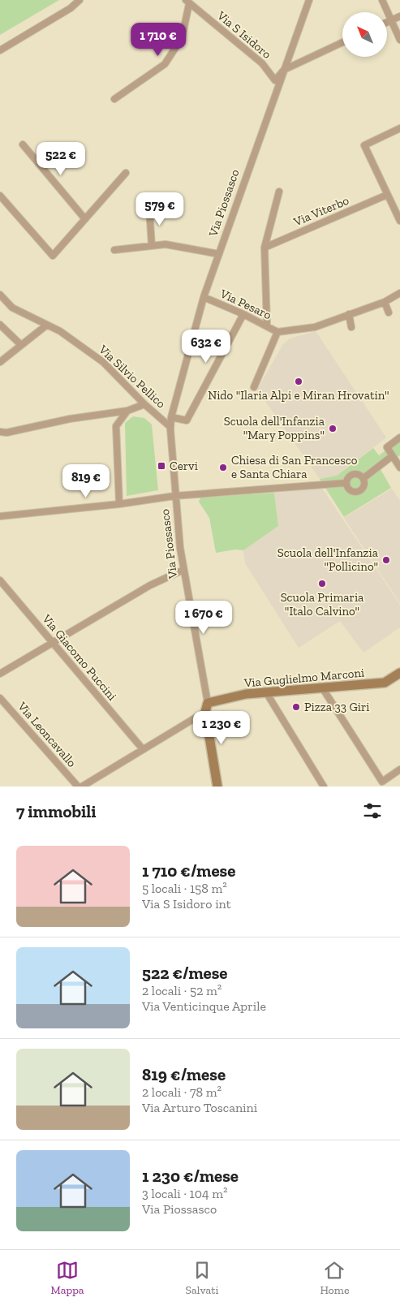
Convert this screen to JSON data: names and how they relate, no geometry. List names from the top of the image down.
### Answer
{
  "streets": {
    "street": [
      "Via S Isidoro",
      "Via Piossasco",
      "Via Viterbo",
      "Via Pesaro",
      "Via Silvio Pellico",
      "Via Giacomo Puccini",
      "Via Guglielmo Marconi",
      "Via Leoncavallo"
    ]
  },
  "crossings": [
    ["Via S Isidoro", "Via Piossasco"],
    ["Via Piossasco", "Via Pesaro"],
    ["Via Piossasco", "Via Silvio Pellico"],
    ["Via Piossasco", "Via Guglielmo Marconi"],
    ["Via Viterbo", "Via Pesaro"]
  ],
  "places": {
    "other": [
      "Nido \"Ilaria Alpi e Miran Hrovatin\"",
      "Scuola dell'Infanzia \"Mary Poppins\"",
      "Chiesa di San Francesco e Santa Chiara",
      "Scuola dell'Infanzia \"Pollicino\"",
      "Scuola Primaria \"Italo Calvino\"",
      "Pizza 33 Giri"
    ],
    "transit": ["Cervi"]
  },
  "north": "top left",
  "page": {
    "price": [
      "1 710 €",
      "522 €",
      "579 €",
      "632 €",
      "819 €",
      "1 670 €",
      "1 230 €"
    ],
    "heading": "7 immobili",
    "list": [
      {
        "name": "1 710 €/mese",
        "note": "5 locali · 158 m² · Via S Isidoro int"
      },
      {
        "name": "522 €/mese",
        "note": "2 locali · 52 m² · Via Venticinque Aprile"
      },
      {
        "name": "819 €/mese",
        "note": "2 locali · 78 m² · Via Arturo Toscanini"
      },
      {
        "name": "1 230 €/mese",
        "note": "3 locali · 104 m² · Via Piossasco"
      }
    ],
    "tabs": ["Mappa", "Salvati", "Home"]
  }
}
